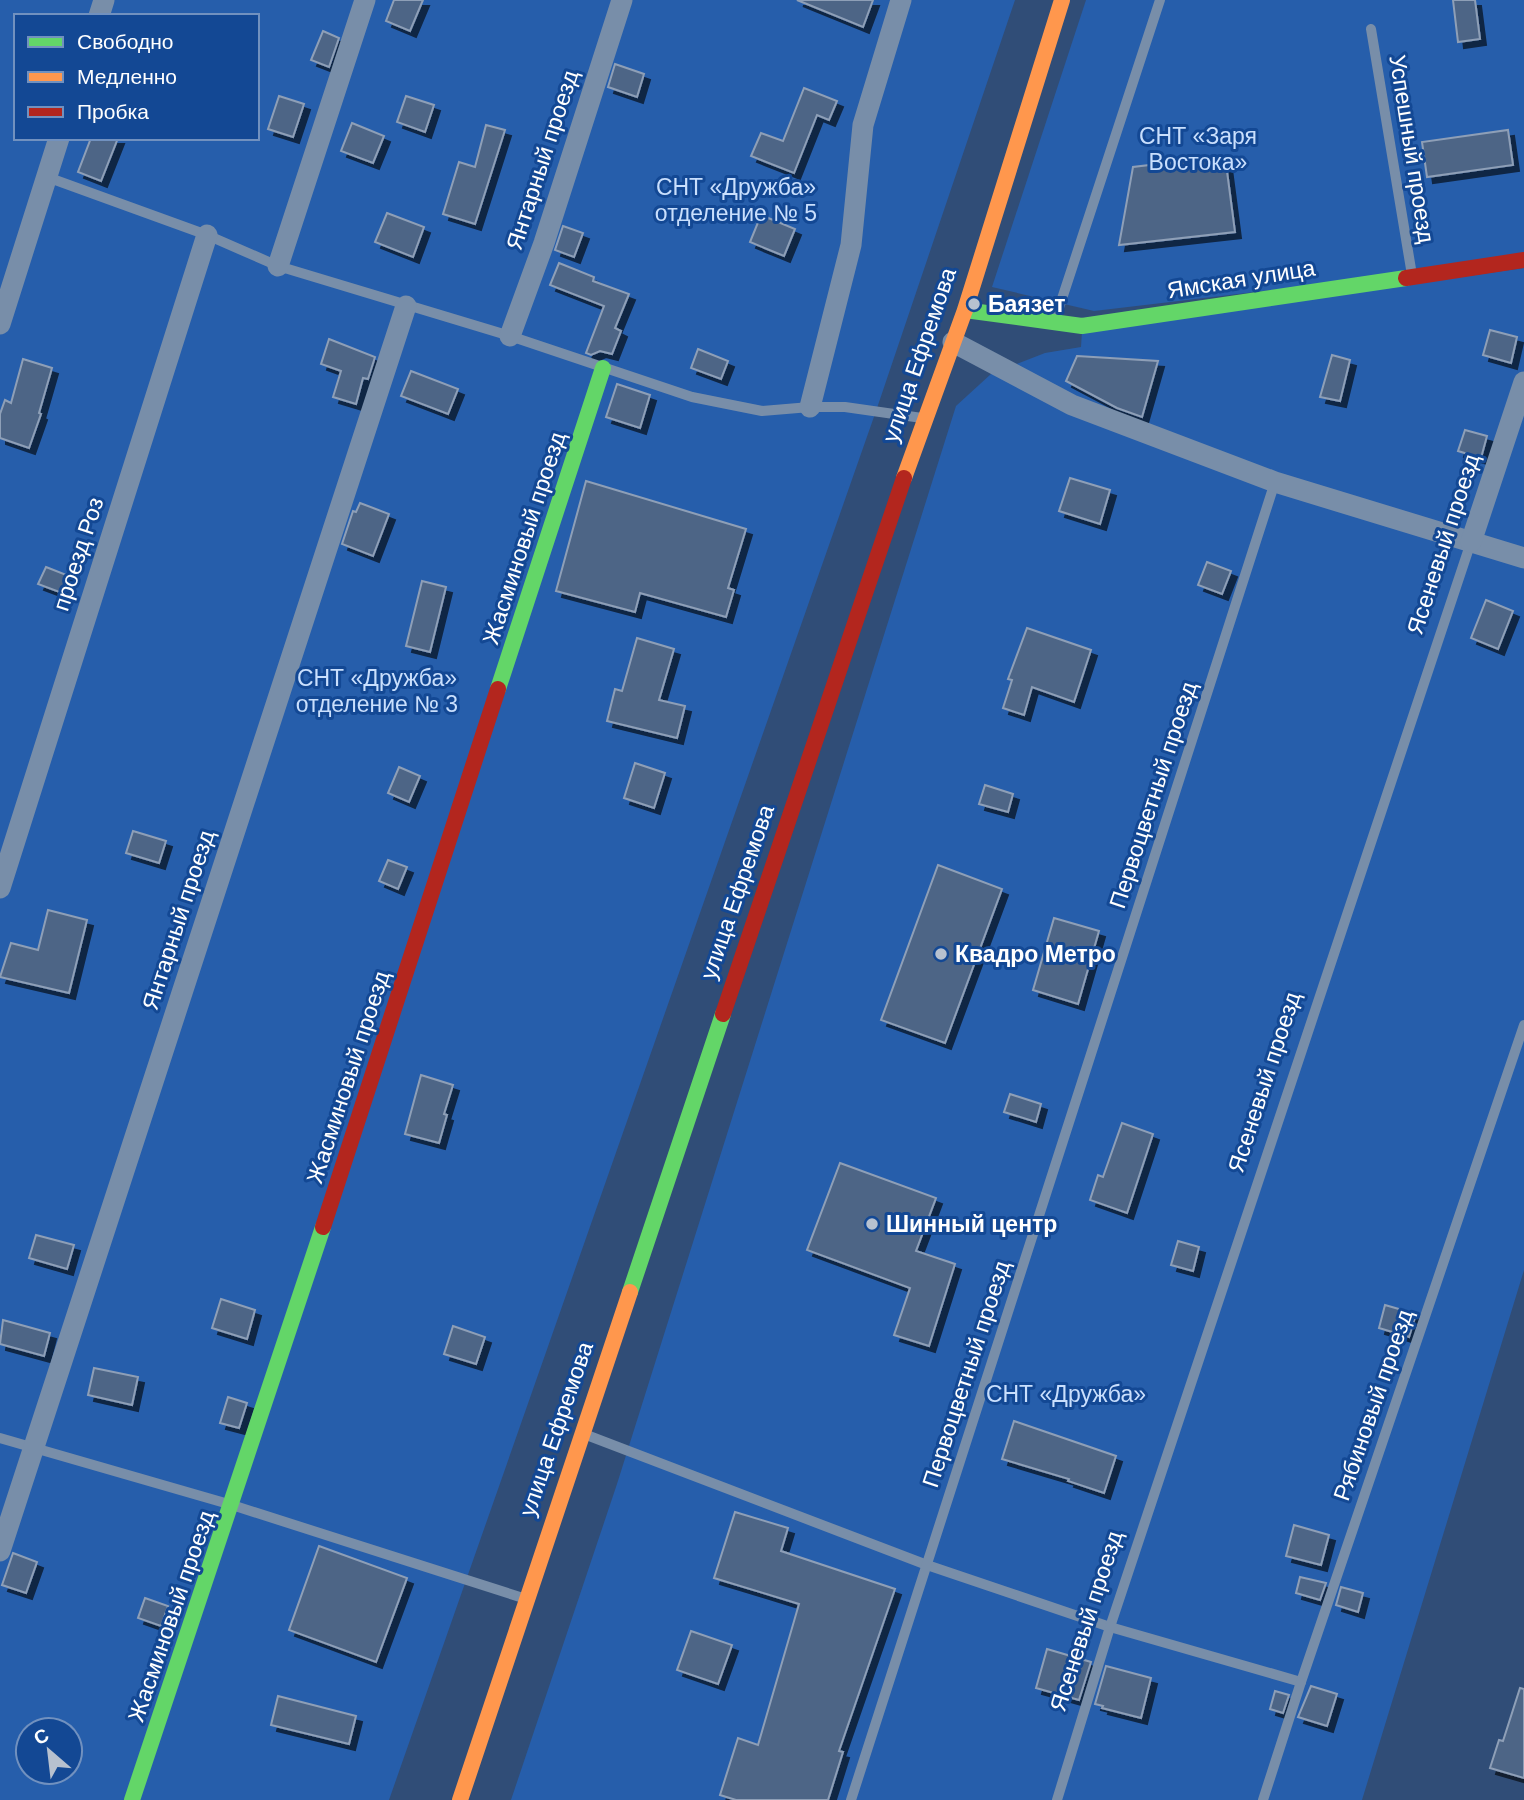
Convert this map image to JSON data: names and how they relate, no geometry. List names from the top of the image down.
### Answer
{
  "streets": {
    "street": [
      "Янтарный проезд",
      "Ямская улица",
      "улица Ефремова",
      "Жасминовый проезд",
      "Ясеневый проезд",
      "проезд Роз"
    ],
    "lane": ["Успешный проезд", "Первоцветный проезд", "Рябиновый проезд"]
  },
  "crossings": [
    ["Успешный проезд", "Ямская улица"],
    ["Ямская улица", "улица Ефремова"]
  ],
  "parks": [
    "СНТ «Заря Востока»",
    "СНТ «Дружба» отделение № 5",
    "СНТ «Дружба» отделение № 3",
    "СНТ «Дружба»"
  ],
  "places": ["Баязет", "Квадро Метро", "Шинный центр"],
  "legend": ["Свободно", "Медленно", "Пробка"],
  "north": "top left"
}
